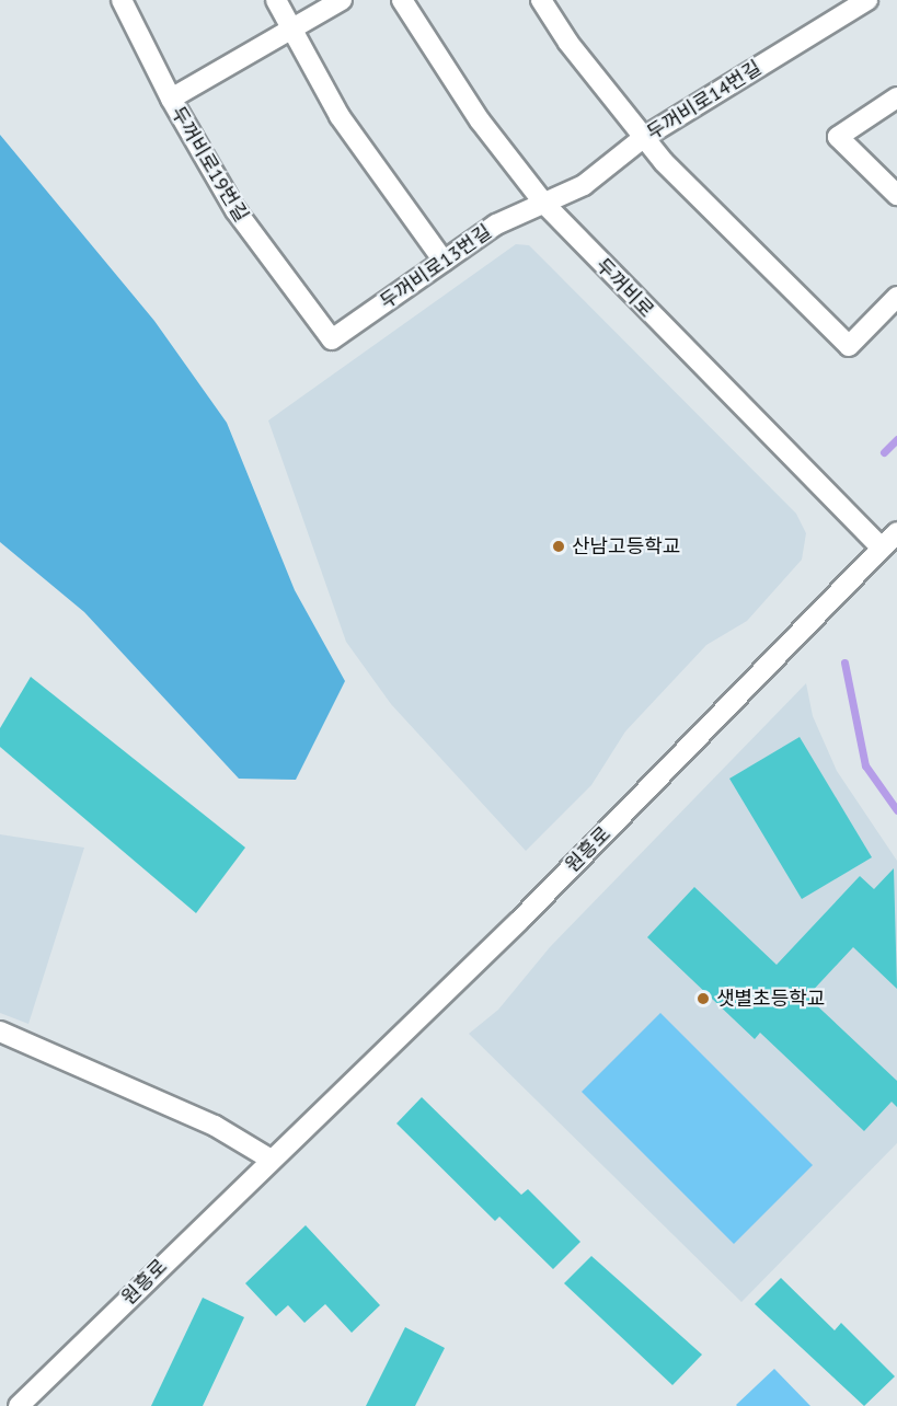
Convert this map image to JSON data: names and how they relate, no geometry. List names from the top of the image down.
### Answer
{
  "streets": {
    "street": [
      "두꺼비로14번길",
      "두꺼비로19번길",
      "두꺼비로13번길",
      "두꺼비로",
      "원흥로"
    ]
  },
  "crossings": [
    ["두꺼비로14번길", "두꺼비로13번길"],
    ["두꺼비로14번길", "두꺼비로"],
    ["두꺼비로19번길", "두꺼비로13번길"],
    ["두꺼비로13번길", "두꺼비로"],
    ["두꺼비로", "원흥로"]
  ],
  "places": ["산남고등학교", "샛별초등학교"]
}
